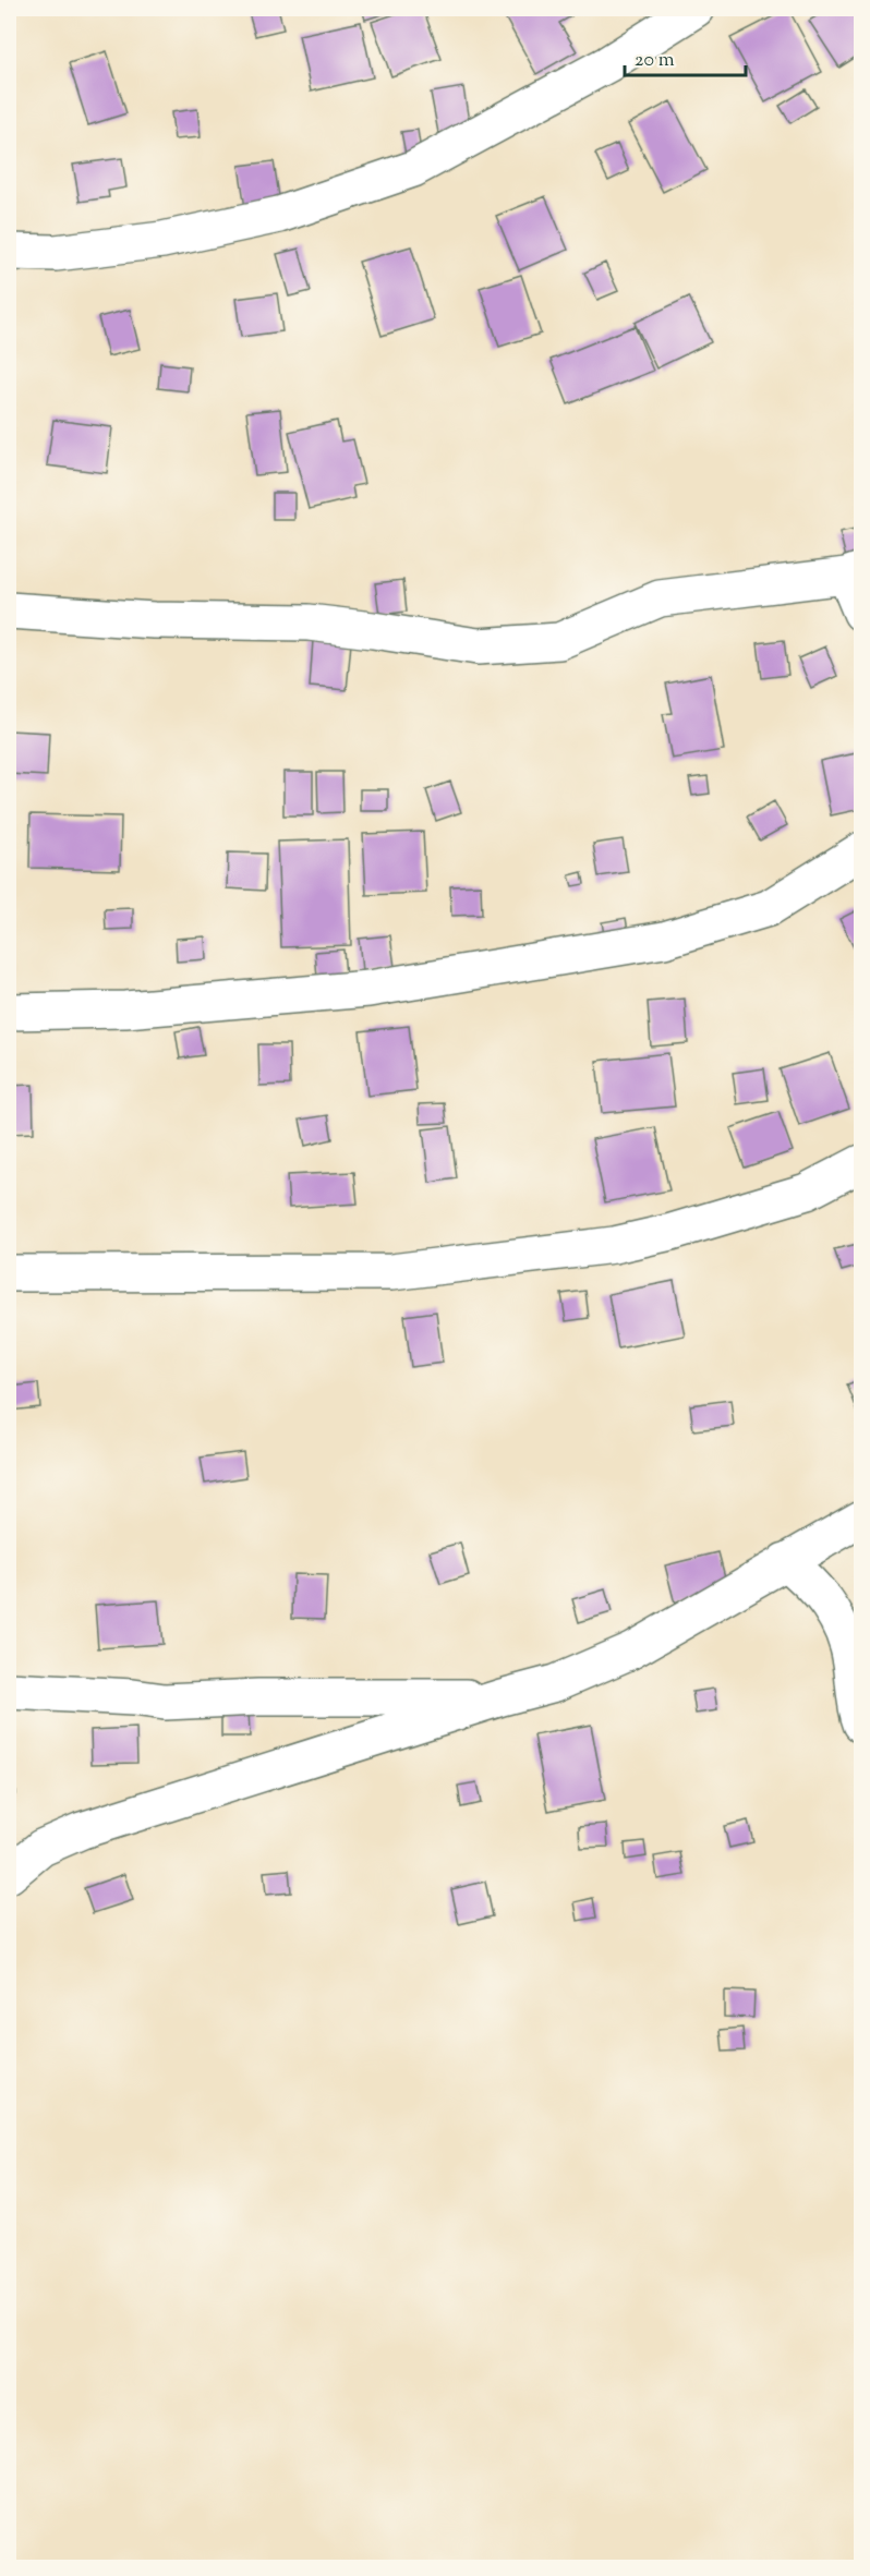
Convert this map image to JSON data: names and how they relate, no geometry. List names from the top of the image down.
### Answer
{
  "scale_bar": "20 m"
}
